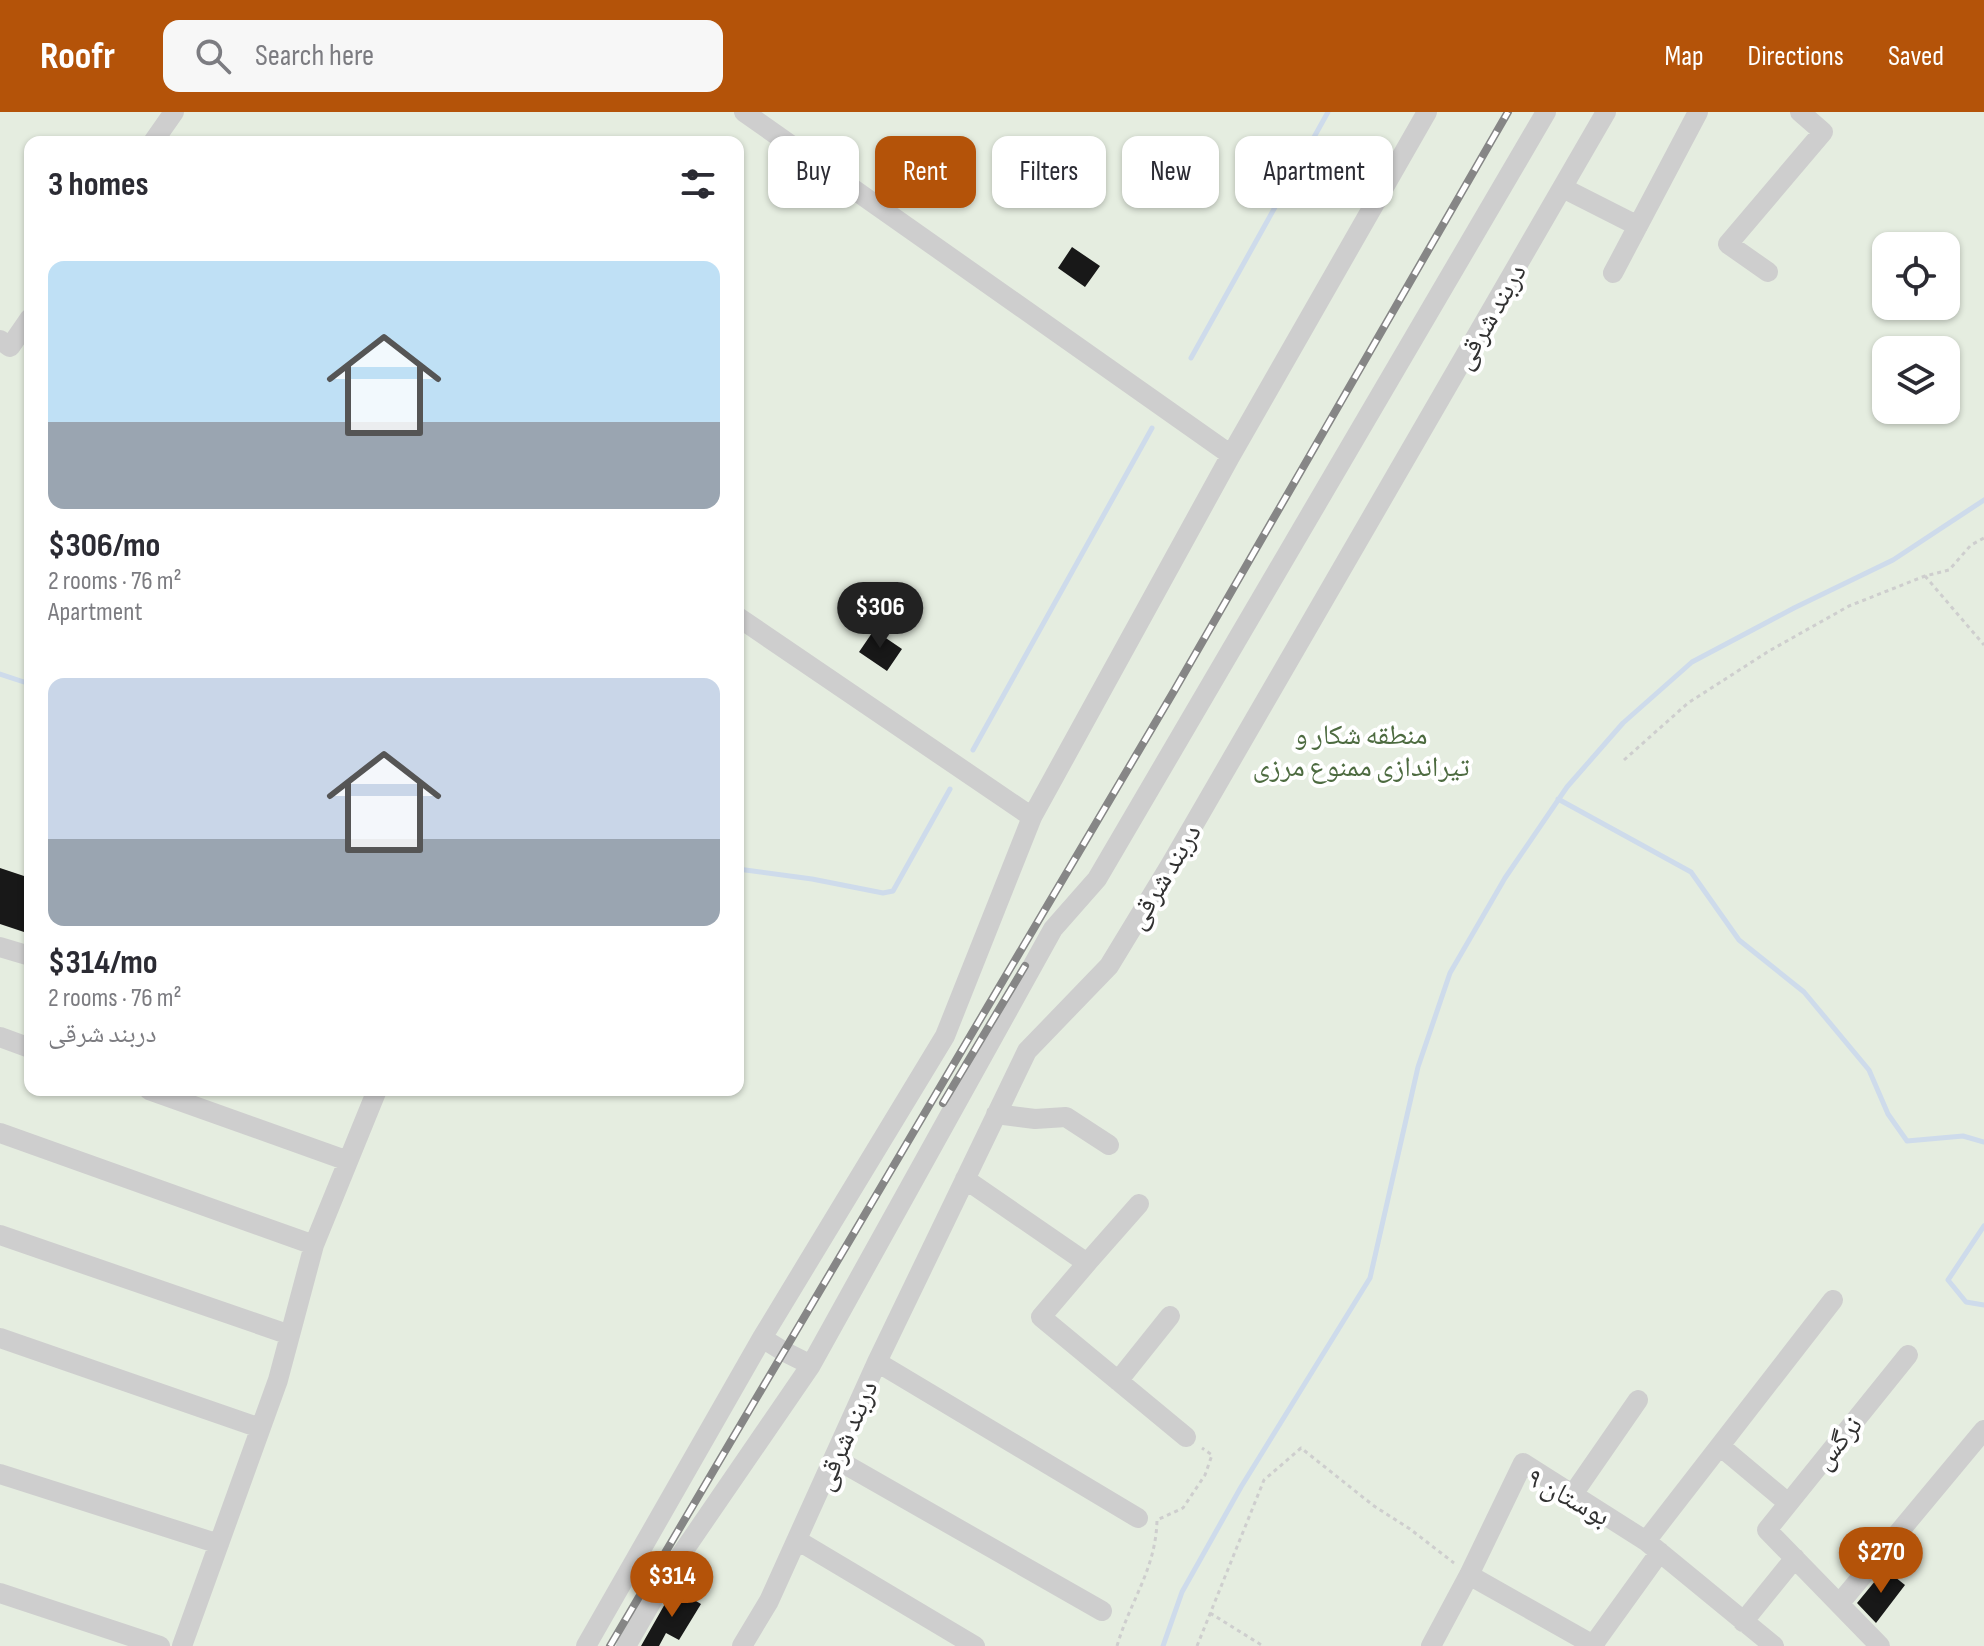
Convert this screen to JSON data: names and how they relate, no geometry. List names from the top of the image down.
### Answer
{
  "streets": {
    "street": ["دربند شرقی", "نرگس", "بوستان ۹"]
  },
  "parks": ["منطقه شکار و تیراندازی ممنوع مرزی"],
  "page": {
    "header": "Roofr",
    "search": "Search here",
    "nav": ["Map", "Directions", "Saved"],
    "chip": [
      "Buy",
      "Rent",
      "Filters",
      "New",
      "Apartment"
    ],
    "heading": "3 homes",
    "list": [
      {
        "name": "$306/mo",
        "note": "2 rooms · 76 m² · Apartment"
      },
      {
        "name": "$314/mo",
        "note": "2 rooms · 76 m² · دربند شرقی"
      }
    ],
    "price": ["$306", "$270", "$314"]
  }
}
